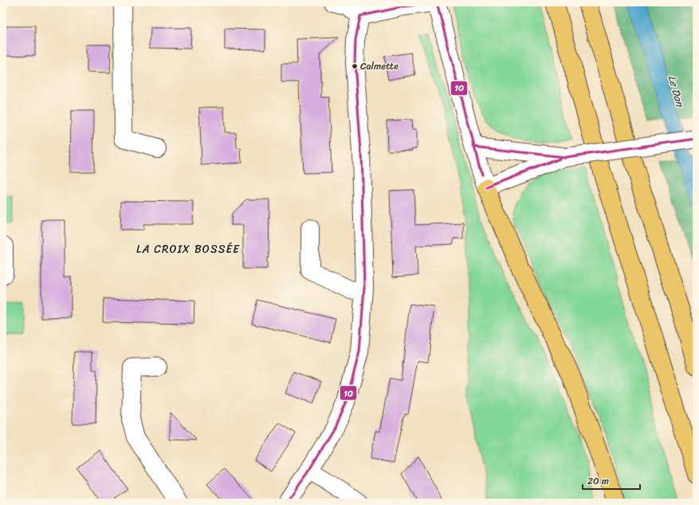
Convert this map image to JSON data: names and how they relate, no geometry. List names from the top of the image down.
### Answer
{
  "districts": ["LA CROIX BOSSÉE"],
  "water": ["Le Dan"],
  "places": ["Calmette"],
  "lines": ["transit line 10"],
  "scale_bar": "20 m"
}
